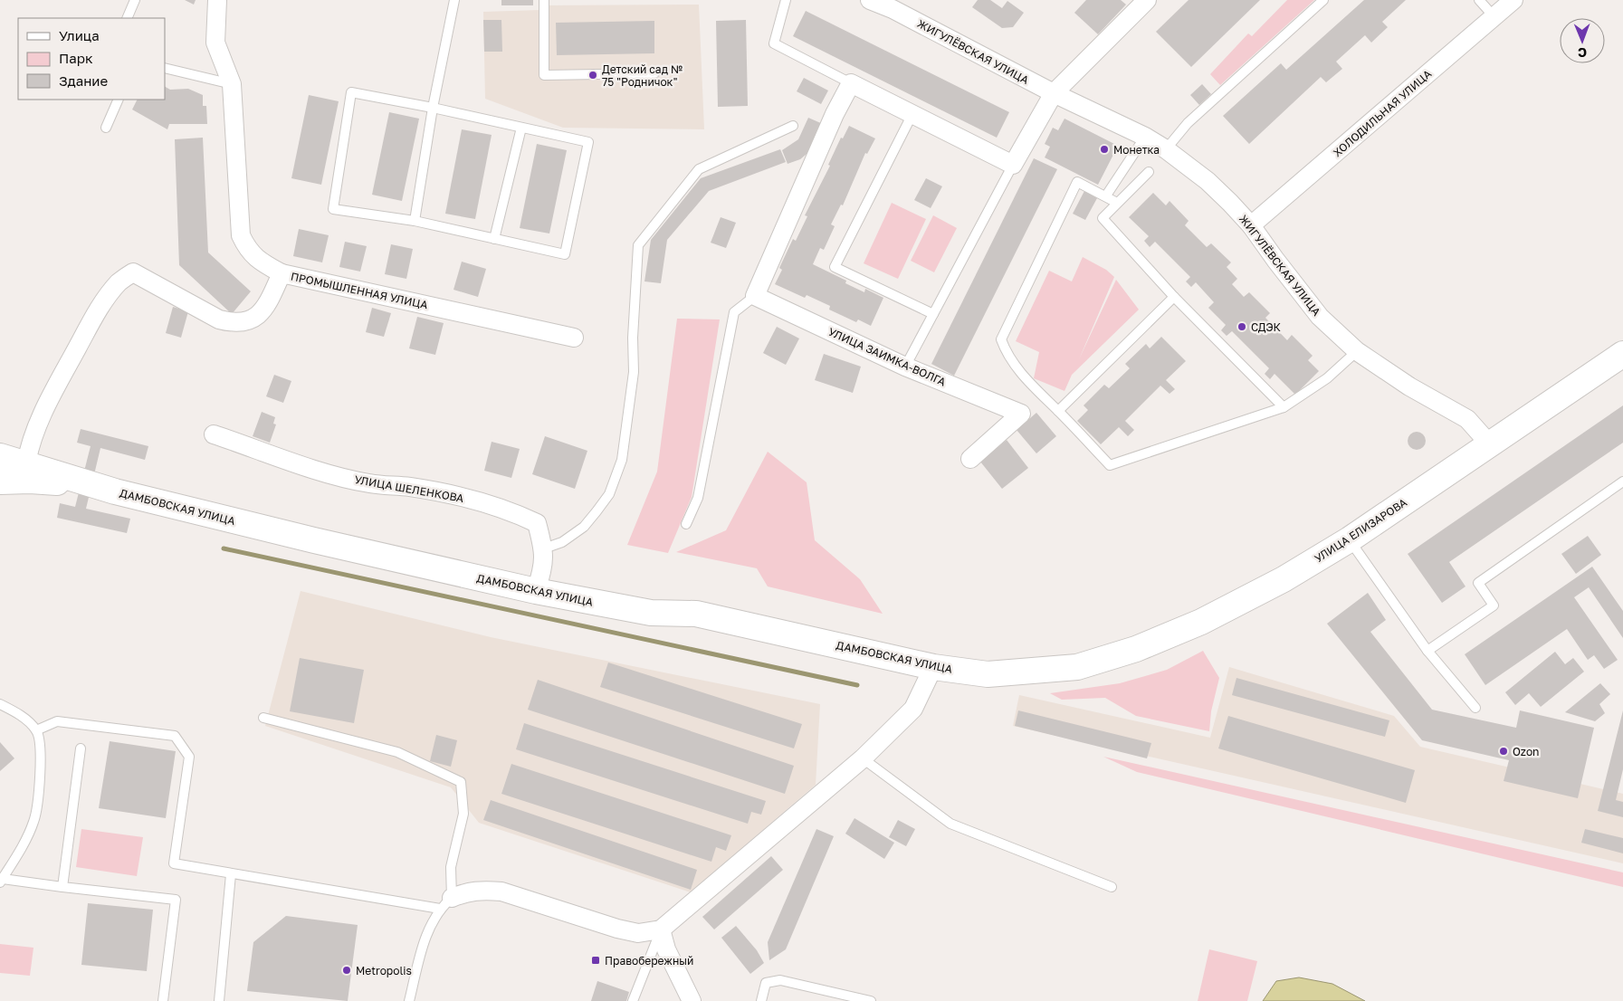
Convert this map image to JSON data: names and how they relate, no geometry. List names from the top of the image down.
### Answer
{
  "streets": {
    "street": [
      "ЖИГУЛЁВСКАЯ УЛИЦА",
      "ХОЛОДИЛЬНАЯ УЛИЦА",
      "ПРОМЫШЛЕННАЯ УЛИЦА",
      "УЛИЦА ЗАИМКА-ВОЛГА",
      "УЛИЦА ШЕЛЕНКОВА",
      "ДАМБОВСКАЯ УЛИЦА",
      "УЛИЦА ЕЛИЗАРОВА"
    ]
  },
  "crossings": [
    ["ЖИГУЛЁВСКАЯ УЛИЦА", "ХОЛОДИЛЬНАЯ УЛИЦА"],
    ["ЖИГУЛЁВСКАЯ УЛИЦА", "УЛИЦА ЕЛИЗАРОВА"],
    ["ПРОМЫШЛЕННАЯ УЛИЦА", "ДАМБОВСКАЯ УЛИЦА"],
    ["УЛИЦА ШЕЛЕНКОВА", "ДАМБОВСКАЯ УЛИЦА"],
    ["ДАМБОВСКАЯ УЛИЦА", "УЛИЦА ЕЛИЗАРОВА"]
  ],
  "places": {
    "other": [
      "Детский сад № 75 \"Родничок\"",
      "Монетка",
      "СДЭК",
      "Ozon",
      "Metropolis"
    ],
    "transit": ["Правобережный"]
  },
  "legend": ["Улица", "Парк", "Здание"],
  "north": "bottom"
}
